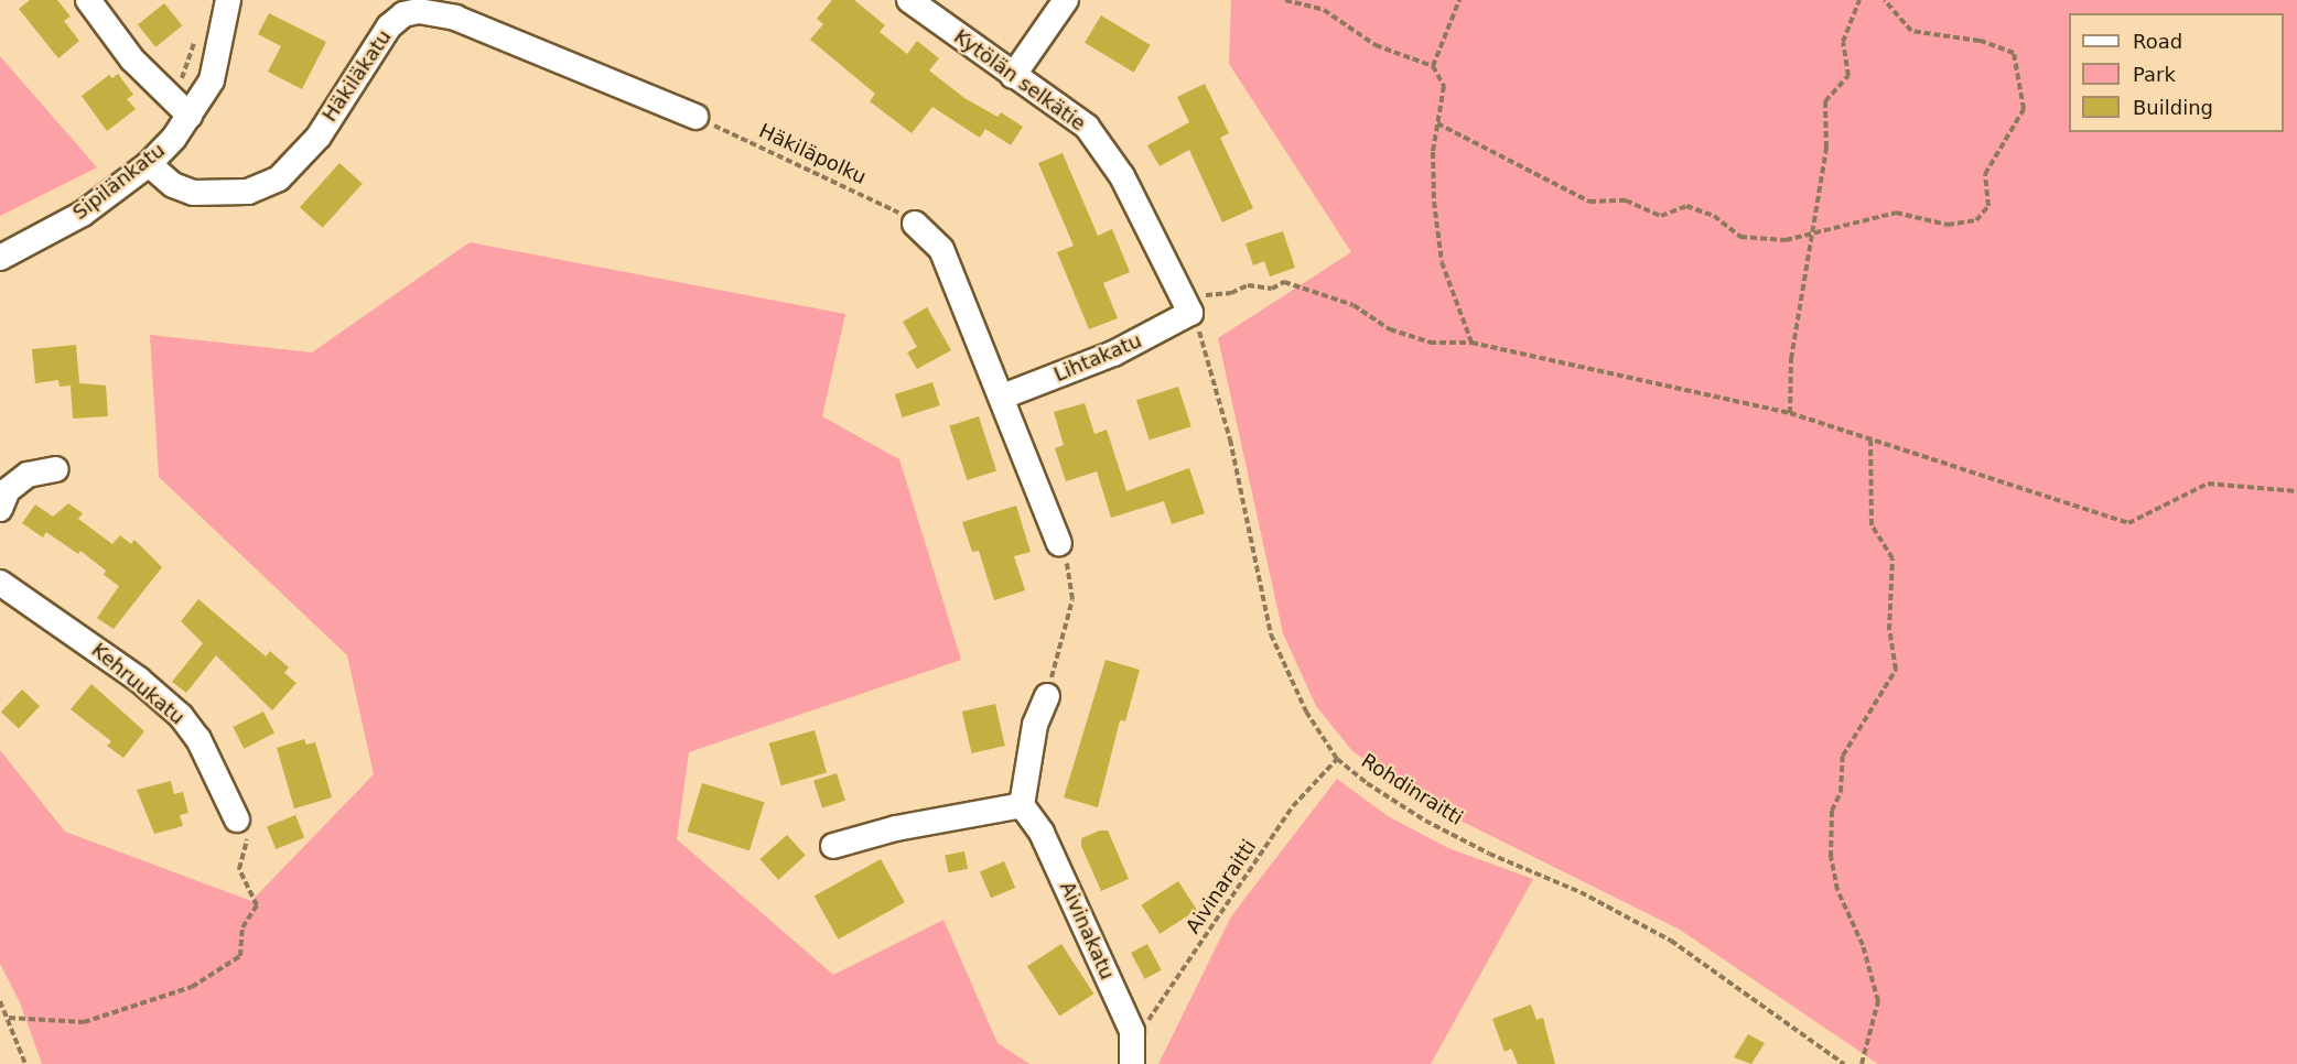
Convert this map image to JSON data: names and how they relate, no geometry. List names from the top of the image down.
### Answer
{
  "streets": {
    "street": [
      "Häkiläkatu",
      "Kytölän selkätie",
      "Sipilänkatu",
      "Lihtakatu",
      "Kehruukatu",
      "Aivinakatu"
    ],
    "path": ["Häkiläpolku", "Rohdinraitti", "Aivinaraitti"]
  },
  "crossings": [
    ["Häkiläkatu", "Häkiläpolku"],
    ["Häkiläkatu", "Sipilänkatu"],
    ["Kytölän selkätie", "Lihtakatu"],
    ["Kytölän selkätie", "Rohdinraitti"],
    ["Lihtakatu", "Rohdinraitti"],
    ["Rohdinraitti", "Aivinaraitti"],
    ["Aivinaraitti", "Aivinakatu"]
  ],
  "legend": ["Road", "Park", "Building"]
}
